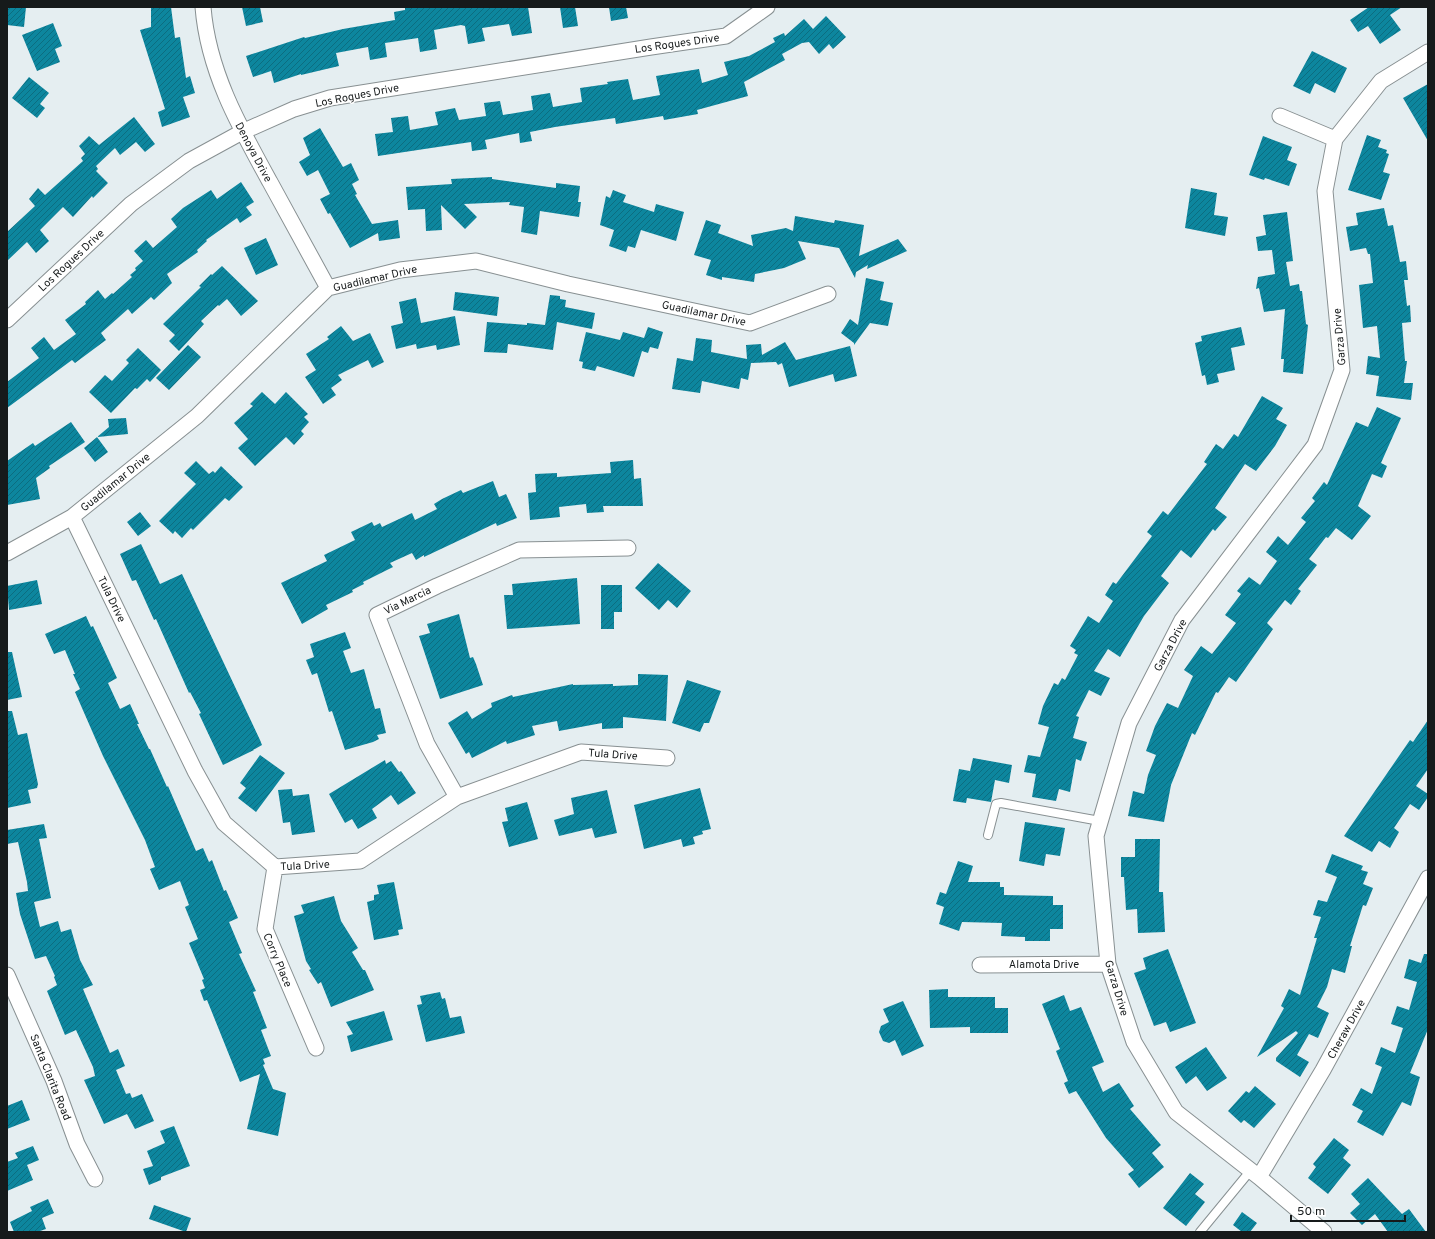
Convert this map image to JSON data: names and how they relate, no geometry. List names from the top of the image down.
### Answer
{
  "streets": {
    "street": [
      "Los Rogues Drive",
      "Denoya Drive",
      "Guadilamar Drive",
      "Garza Drive",
      "Tula Drive",
      "Via Marcia",
      "Corry Place",
      "Alamota Drive",
      "Cheraw Drive",
      "Santa Clarita Road"
    ]
  },
  "crossings": [
    ["Los Rogues Drive", "Denoya Drive"],
    ["Denoya Drive", "Guadilamar Drive"],
    ["Guadilamar Drive", "Tula Drive"],
    ["Garza Drive", "Alamota Drive"],
    ["Garza Drive", "Cheraw Drive"],
    ["Tula Drive", "Via Marcia"],
    ["Tula Drive", "Corry Place"]
  ],
  "scale_bar": "50 m"
}
